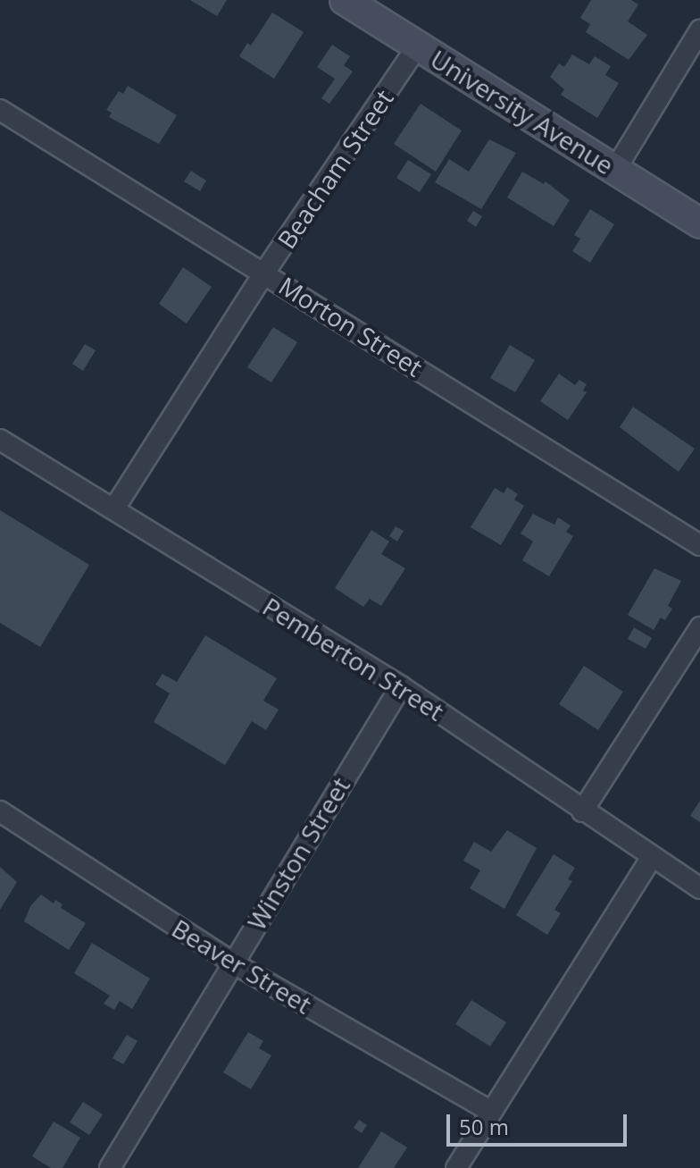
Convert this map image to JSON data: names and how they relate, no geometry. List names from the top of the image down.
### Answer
{
  "streets": {
    "street": [
      "University Avenue",
      "Beacham Street",
      "Morton Street",
      "Pemberton Street",
      "Winston Street",
      "Beaver Street"
    ]
  },
  "crossings": [
    ["University Avenue", "Beacham Street"],
    ["Beacham Street", "Morton Street"],
    ["Beacham Street", "Pemberton Street"],
    ["Pemberton Street", "Winston Street"],
    ["Winston Street", "Beaver Street"]
  ],
  "scale_bar": "50 m"
}
